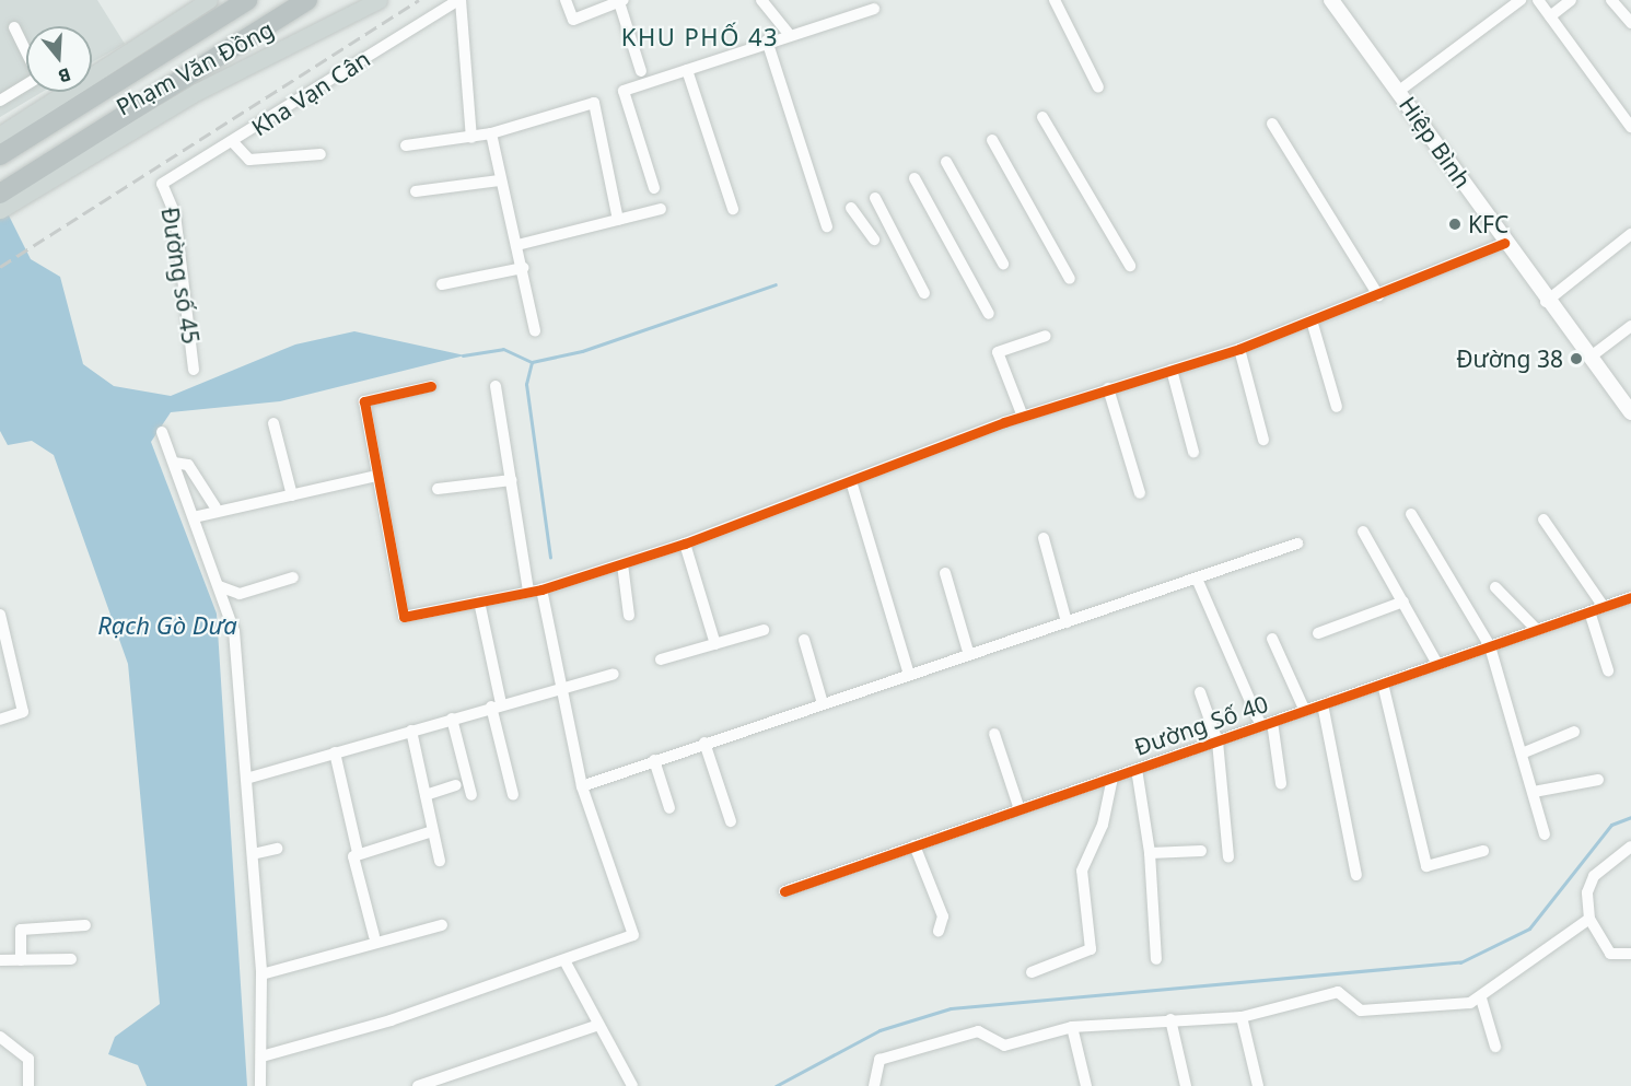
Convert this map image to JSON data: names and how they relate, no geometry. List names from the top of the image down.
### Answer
{
  "streets": {
    "highway": ["Phạm Văn Đồng"],
    "main road": ["Hiệp Bình"],
    "street": ["Kha Vạn Cân", "Đường số 45", "Đường Số 40"]
  },
  "crossings": [
    ["Kha Vạn Cân", "Đường số 45"]
  ],
  "districts": ["KHU PHỐ 43"],
  "water": ["Rạch Gò Dưa"],
  "places": ["KFC", "Đường 38"],
  "north": "bottom"
}
